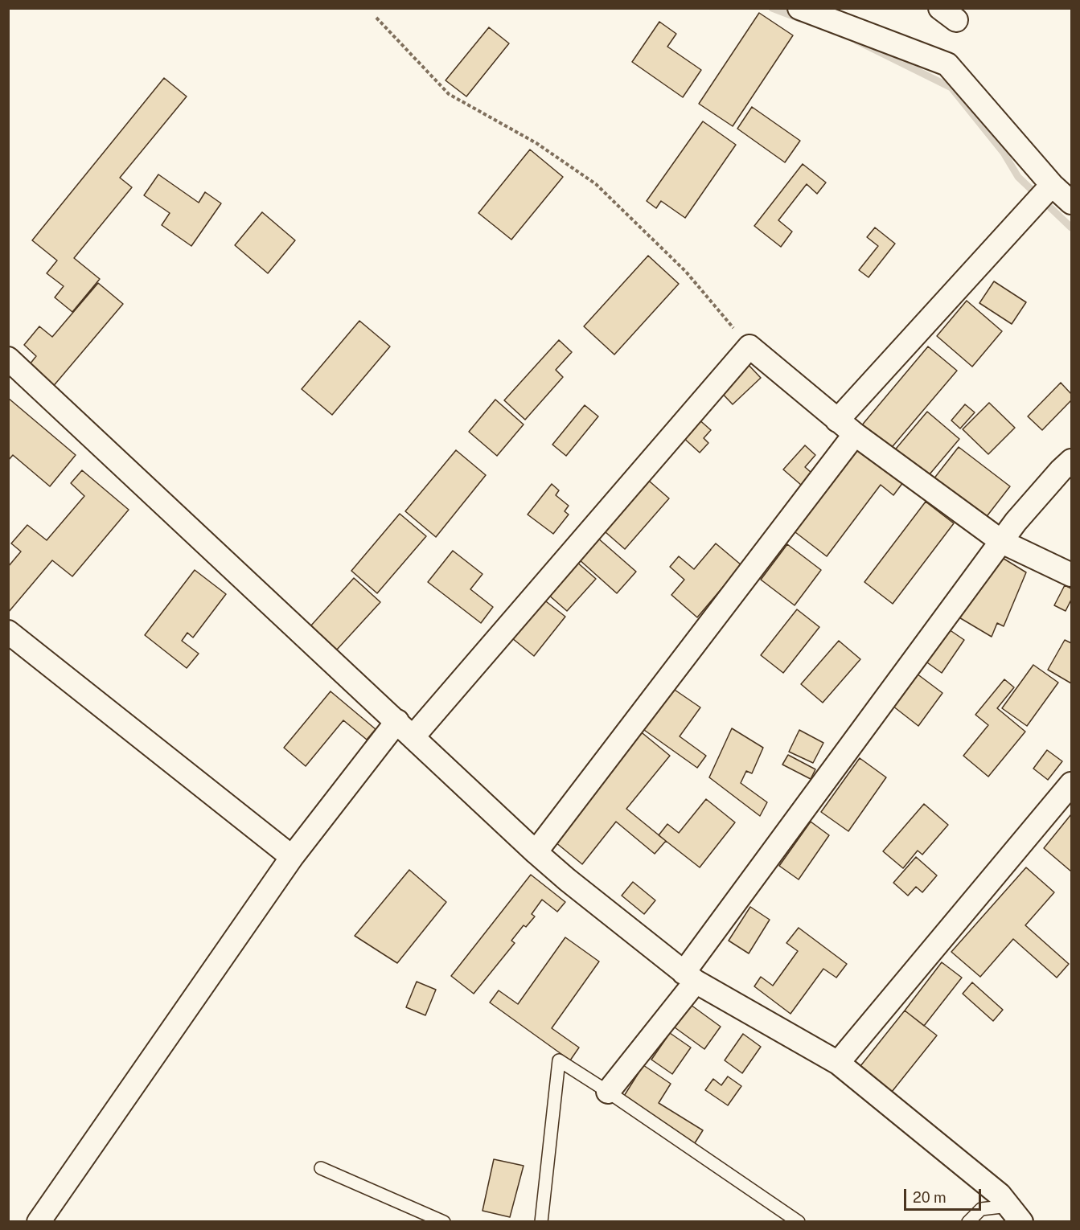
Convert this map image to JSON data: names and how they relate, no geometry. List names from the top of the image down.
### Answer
{
  "scale_bar": "20 m"
}
